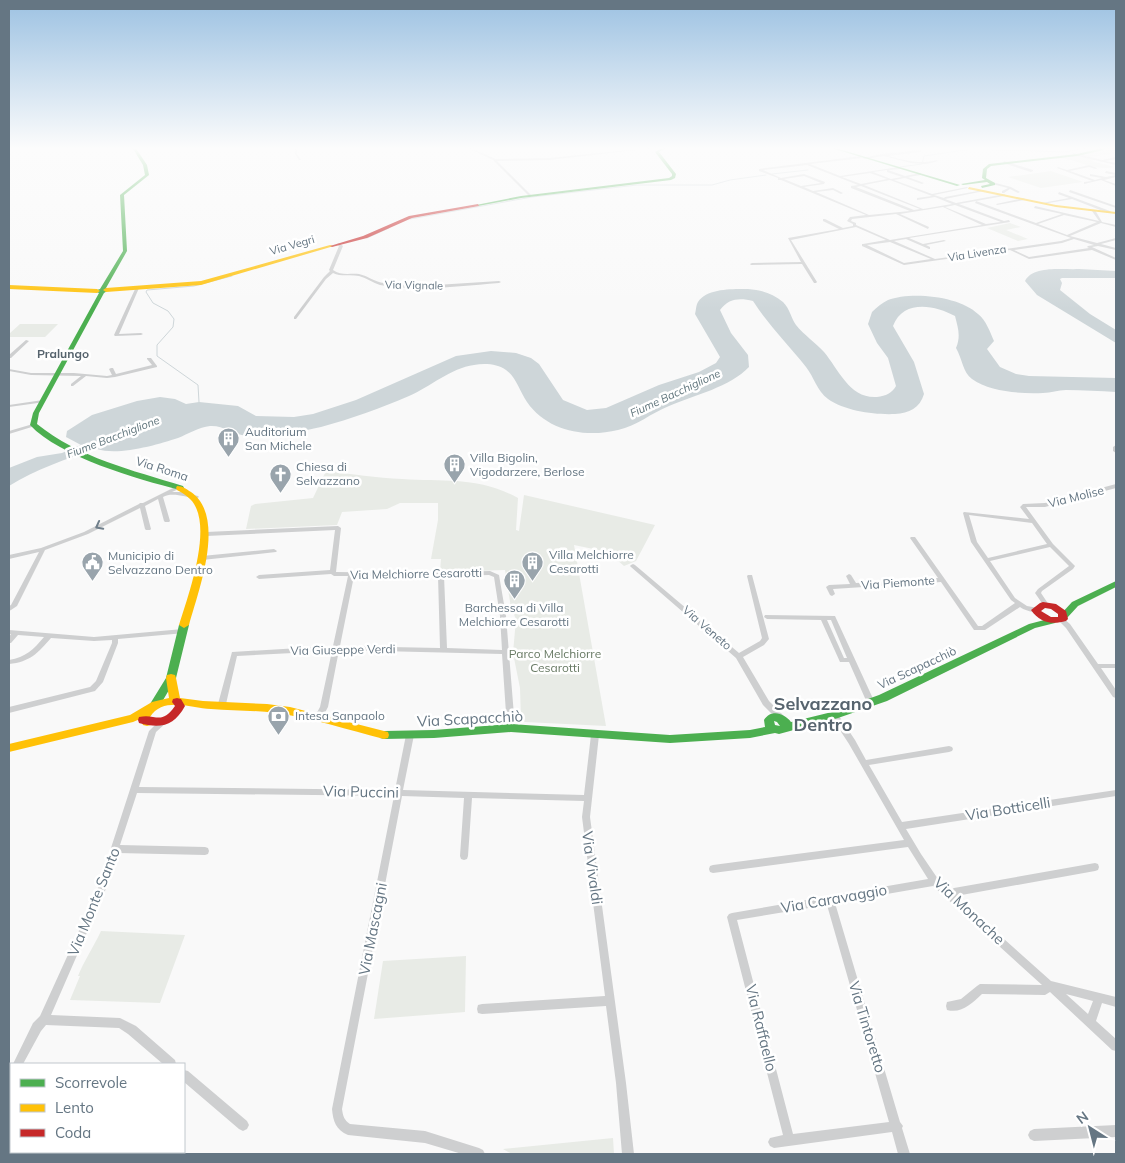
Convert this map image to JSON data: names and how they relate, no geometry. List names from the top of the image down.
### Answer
{
  "streets": {
    "street": [
      "Via Vegri",
      "Via Livenza",
      "Via Vignale",
      "Via Roma",
      "Via Molise",
      "Via Melchiorre Cesarotti",
      "Via Piemonte",
      "Via Veneto",
      "Via Giuseppe Verdi",
      "Via Scapacchiò",
      "Via Puccini",
      "Via Botticelli",
      "Via Vivaldi",
      "Via Caravaggio",
      "Via Monte Santo",
      "Via Monache",
      "Via Mascagni",
      "Via Tintoretto",
      "Via Raffaello"
    ]
  },
  "crossings": [
    ["Via Roma", "Via Melchiorre Cesarotti"],
    ["Via Roma", "Via Scapacchiò"],
    ["Via Melchiorre Cesarotti", "Via Giuseppe Verdi"],
    ["Via Melchiorre Cesarotti", "Via Scapacchiò"],
    ["Via Veneto", "Via Scapacchiò"],
    ["Via Giuseppe Verdi", "Via Scapacchiò"],
    ["Via Scapacchiò", "Via Vivaldi"],
    ["Via Scapacchiò", "Via Monte Santo"],
    ["Via Scapacchiò", "Via Monache"],
    ["Via Scapacchiò", "Via Mascagni"],
    ["Via Puccini", "Via Vivaldi"],
    ["Via Puccini", "Via Monte Santo"],
    ["Via Puccini", "Via Mascagni"],
    ["Via Botticelli", "Via Monache"],
    ["Via Caravaggio", "Via Monache"],
    ["Via Caravaggio", "Via Tintoretto"],
    ["Via Caravaggio", "Via Raffaello"]
  ],
  "districts": ["Pralungo", "Selvazzano Dentro"],
  "water": ["Fiume Bacchiglione"],
  "parks": ["Parco Melchiorre Cesarotti"],
  "places": {
    "building": [
      "Auditorium San Michele",
      "Villa Bigolin, Vigodarzere, Berlose",
      "Villa Melchiorre Cesarotti",
      "Barchessa di Villa Melchiorre Cesarotti"
    ],
    "church": ["Chiesa di Selvazzano"],
    "public building": ["Municipio di Selvazzano Dentro"],
    "bank": ["Intesa Sanpaolo"]
  },
  "legend": ["Scorrevole", "Lento", "Coda"],
  "north": "top left"
}
